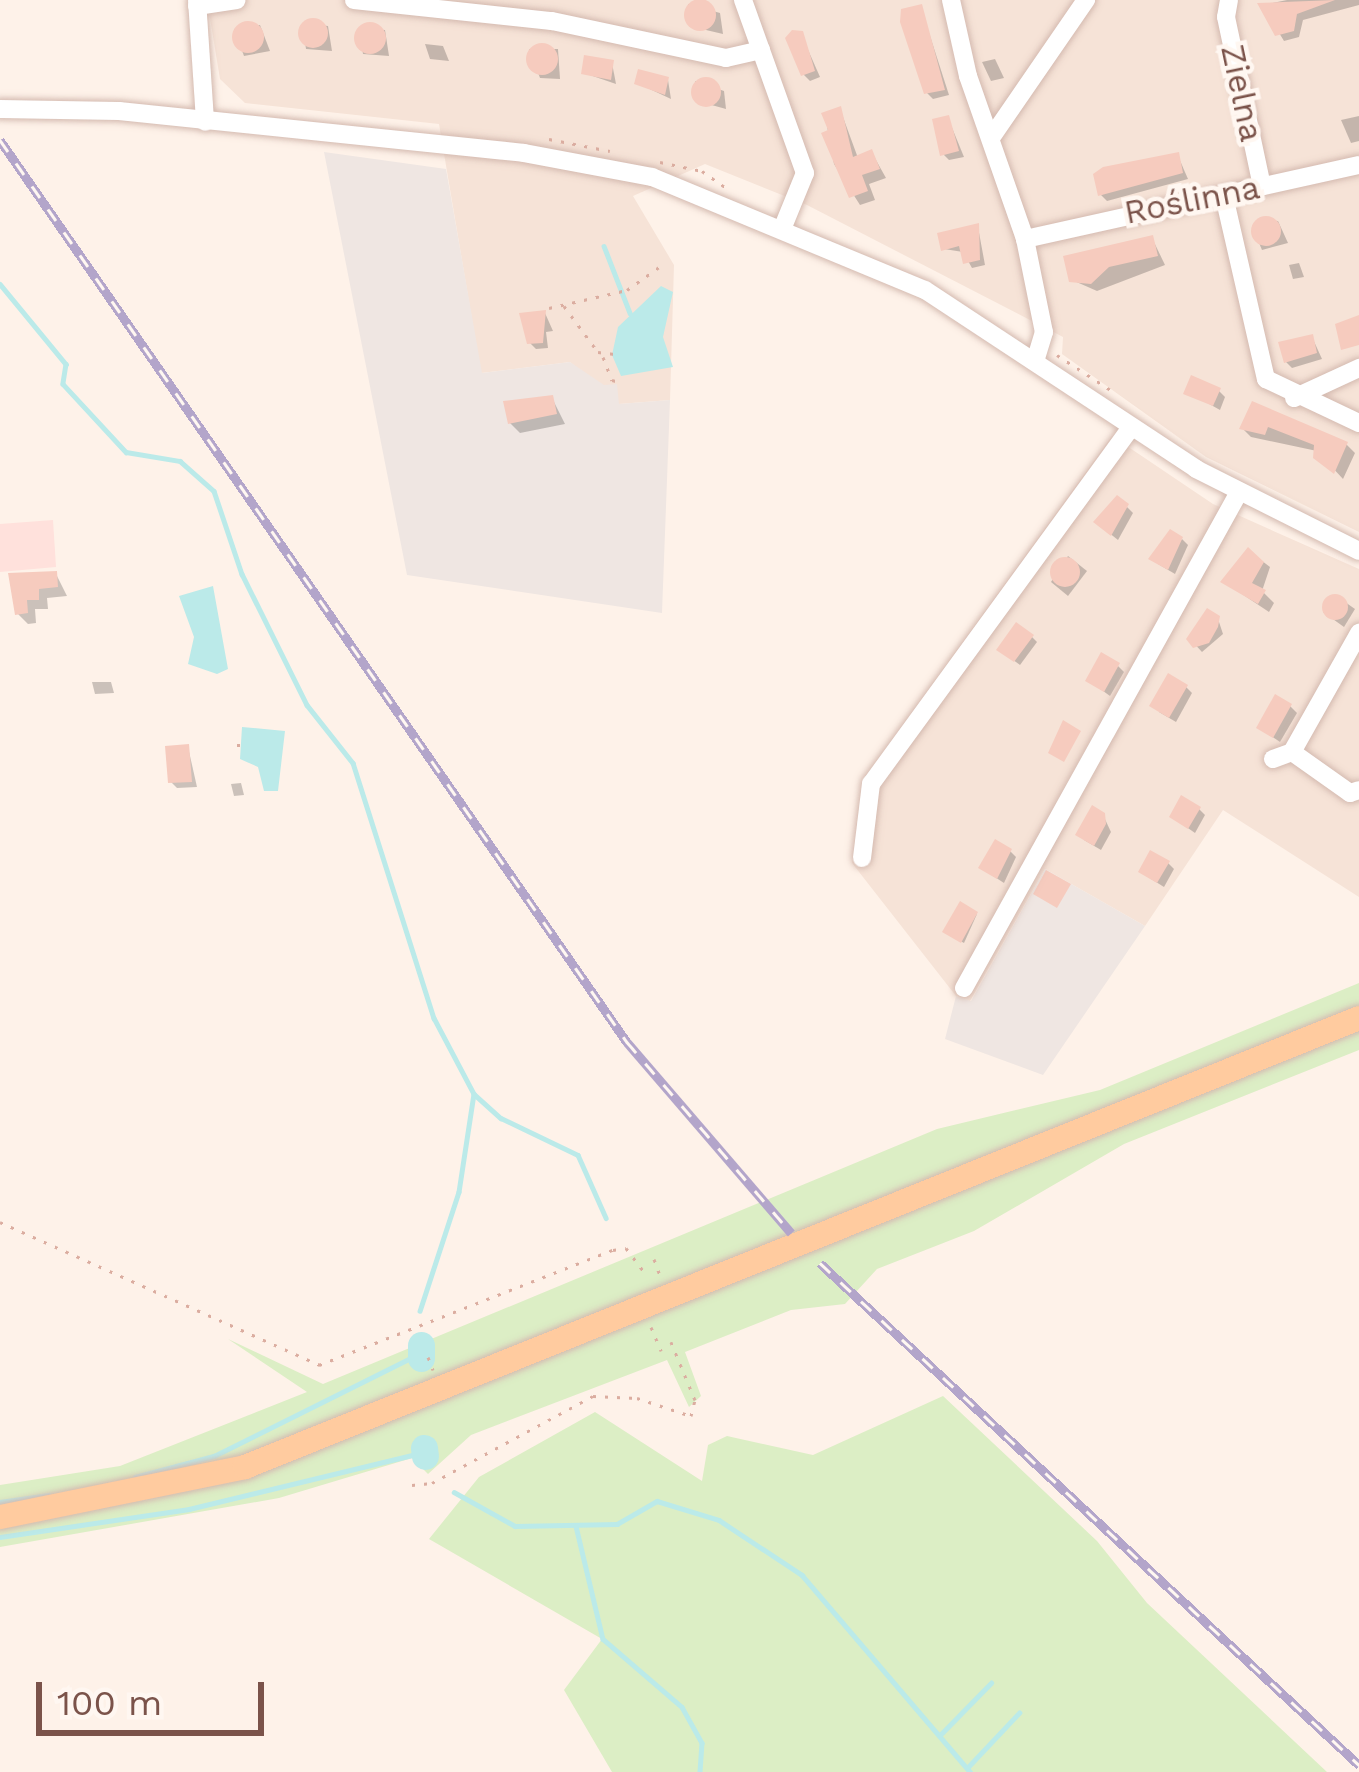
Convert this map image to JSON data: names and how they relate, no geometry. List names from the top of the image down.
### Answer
{
  "streets": {
    "street": ["Zielna", "Roślinna"]
  },
  "crossings": [
    ["Zielna", "Roślinna"]
  ],
  "scale_bar": "100 m"
}
